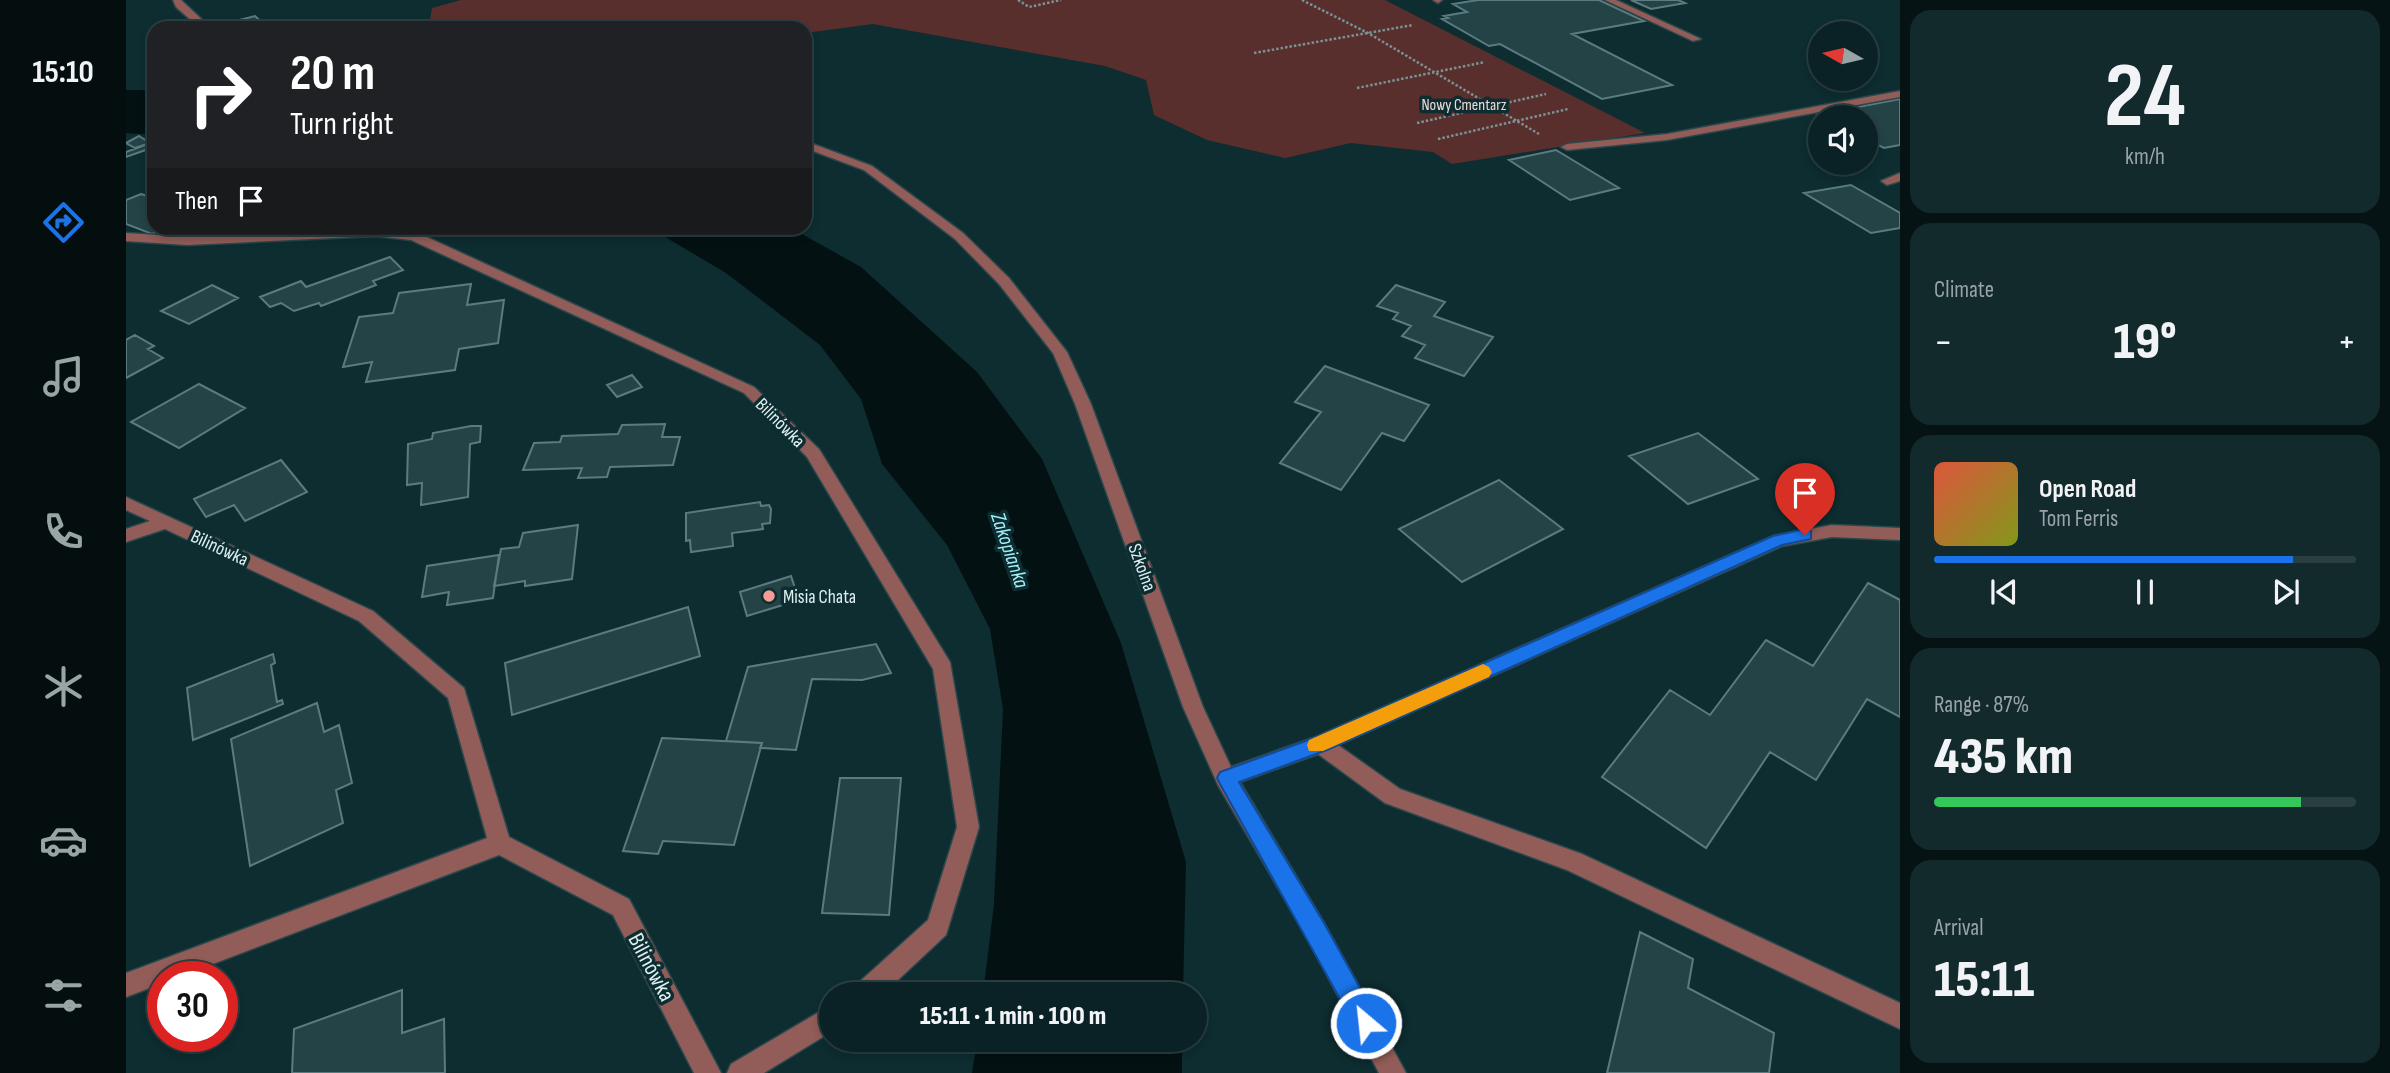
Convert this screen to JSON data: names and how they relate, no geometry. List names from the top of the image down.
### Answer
{
  "streets": {
    "street": ["Bilinówka", "Szkolna"]
  },
  "water": ["Zakopianka"],
  "parks": ["Nowy Cmentarz"],
  "places": ["Misia Chata"],
  "north": "left",
  "page": {
    "tabs": "15:10",
    "tile": [
      ["24", "km/h"],
      "Climate",
      ["Range · 87%", "435 km"],
      ["Arrival", "15:11"]
    ],
    "turn": ["20 m", "Turn right"],
    "then": "Then",
    "heat": ["−", "19°", "+"],
    "song": ["Open Road", "Tom Ferris"],
    "limit": "30",
    "trip": "15:11 · 1 min · 100 m"
  }
}
